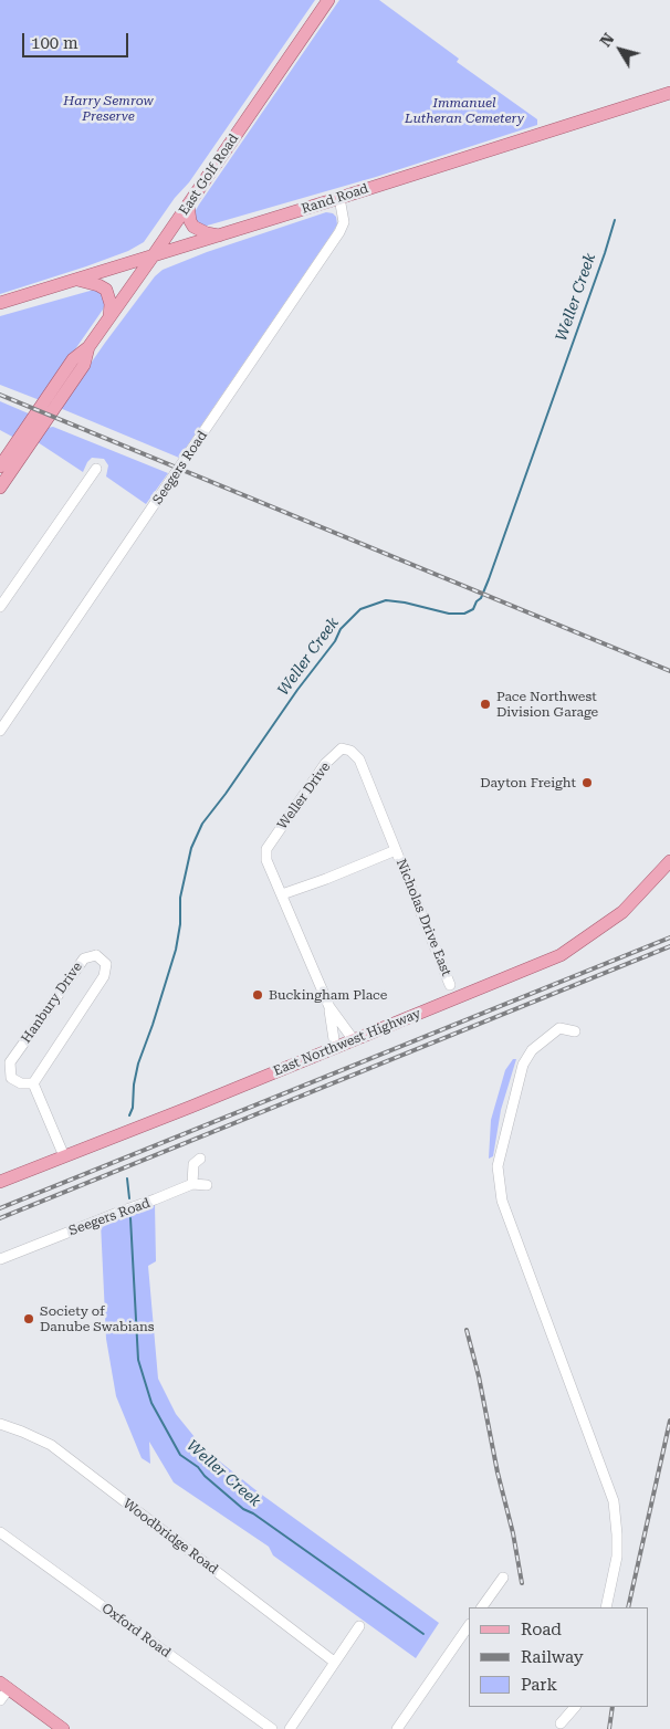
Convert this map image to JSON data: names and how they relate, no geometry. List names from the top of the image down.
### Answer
{
  "streets": {
    "main road": ["East Golf Road", "Rand Road", "East Northwest Highway"],
    "street": [
      "Seegers Road",
      "Weller Drive",
      "Nicholas Drive East",
      "Hanbury Drive",
      "Woodbridge Road",
      "Oxford Road"
    ]
  },
  "crossings": [
    ["East Golf Road", "Rand Road"],
    ["Rand Road", "Seegers Road"],
    ["Weller Drive", "Nicholas Drive East"]
  ],
  "water": ["Weller Creek"],
  "parks": ["Harry Semrow Preserve", "Immanuel Lutheran Cemetery"],
  "places": [
    "Pace Northwest Division Garage",
    "Dayton Freight",
    "Buckingham Place",
    "Society of Danube Swabians"
  ],
  "legend": ["Road", "Railway", "Park"],
  "scale_bar": "100 m",
  "north": "top left"
}
